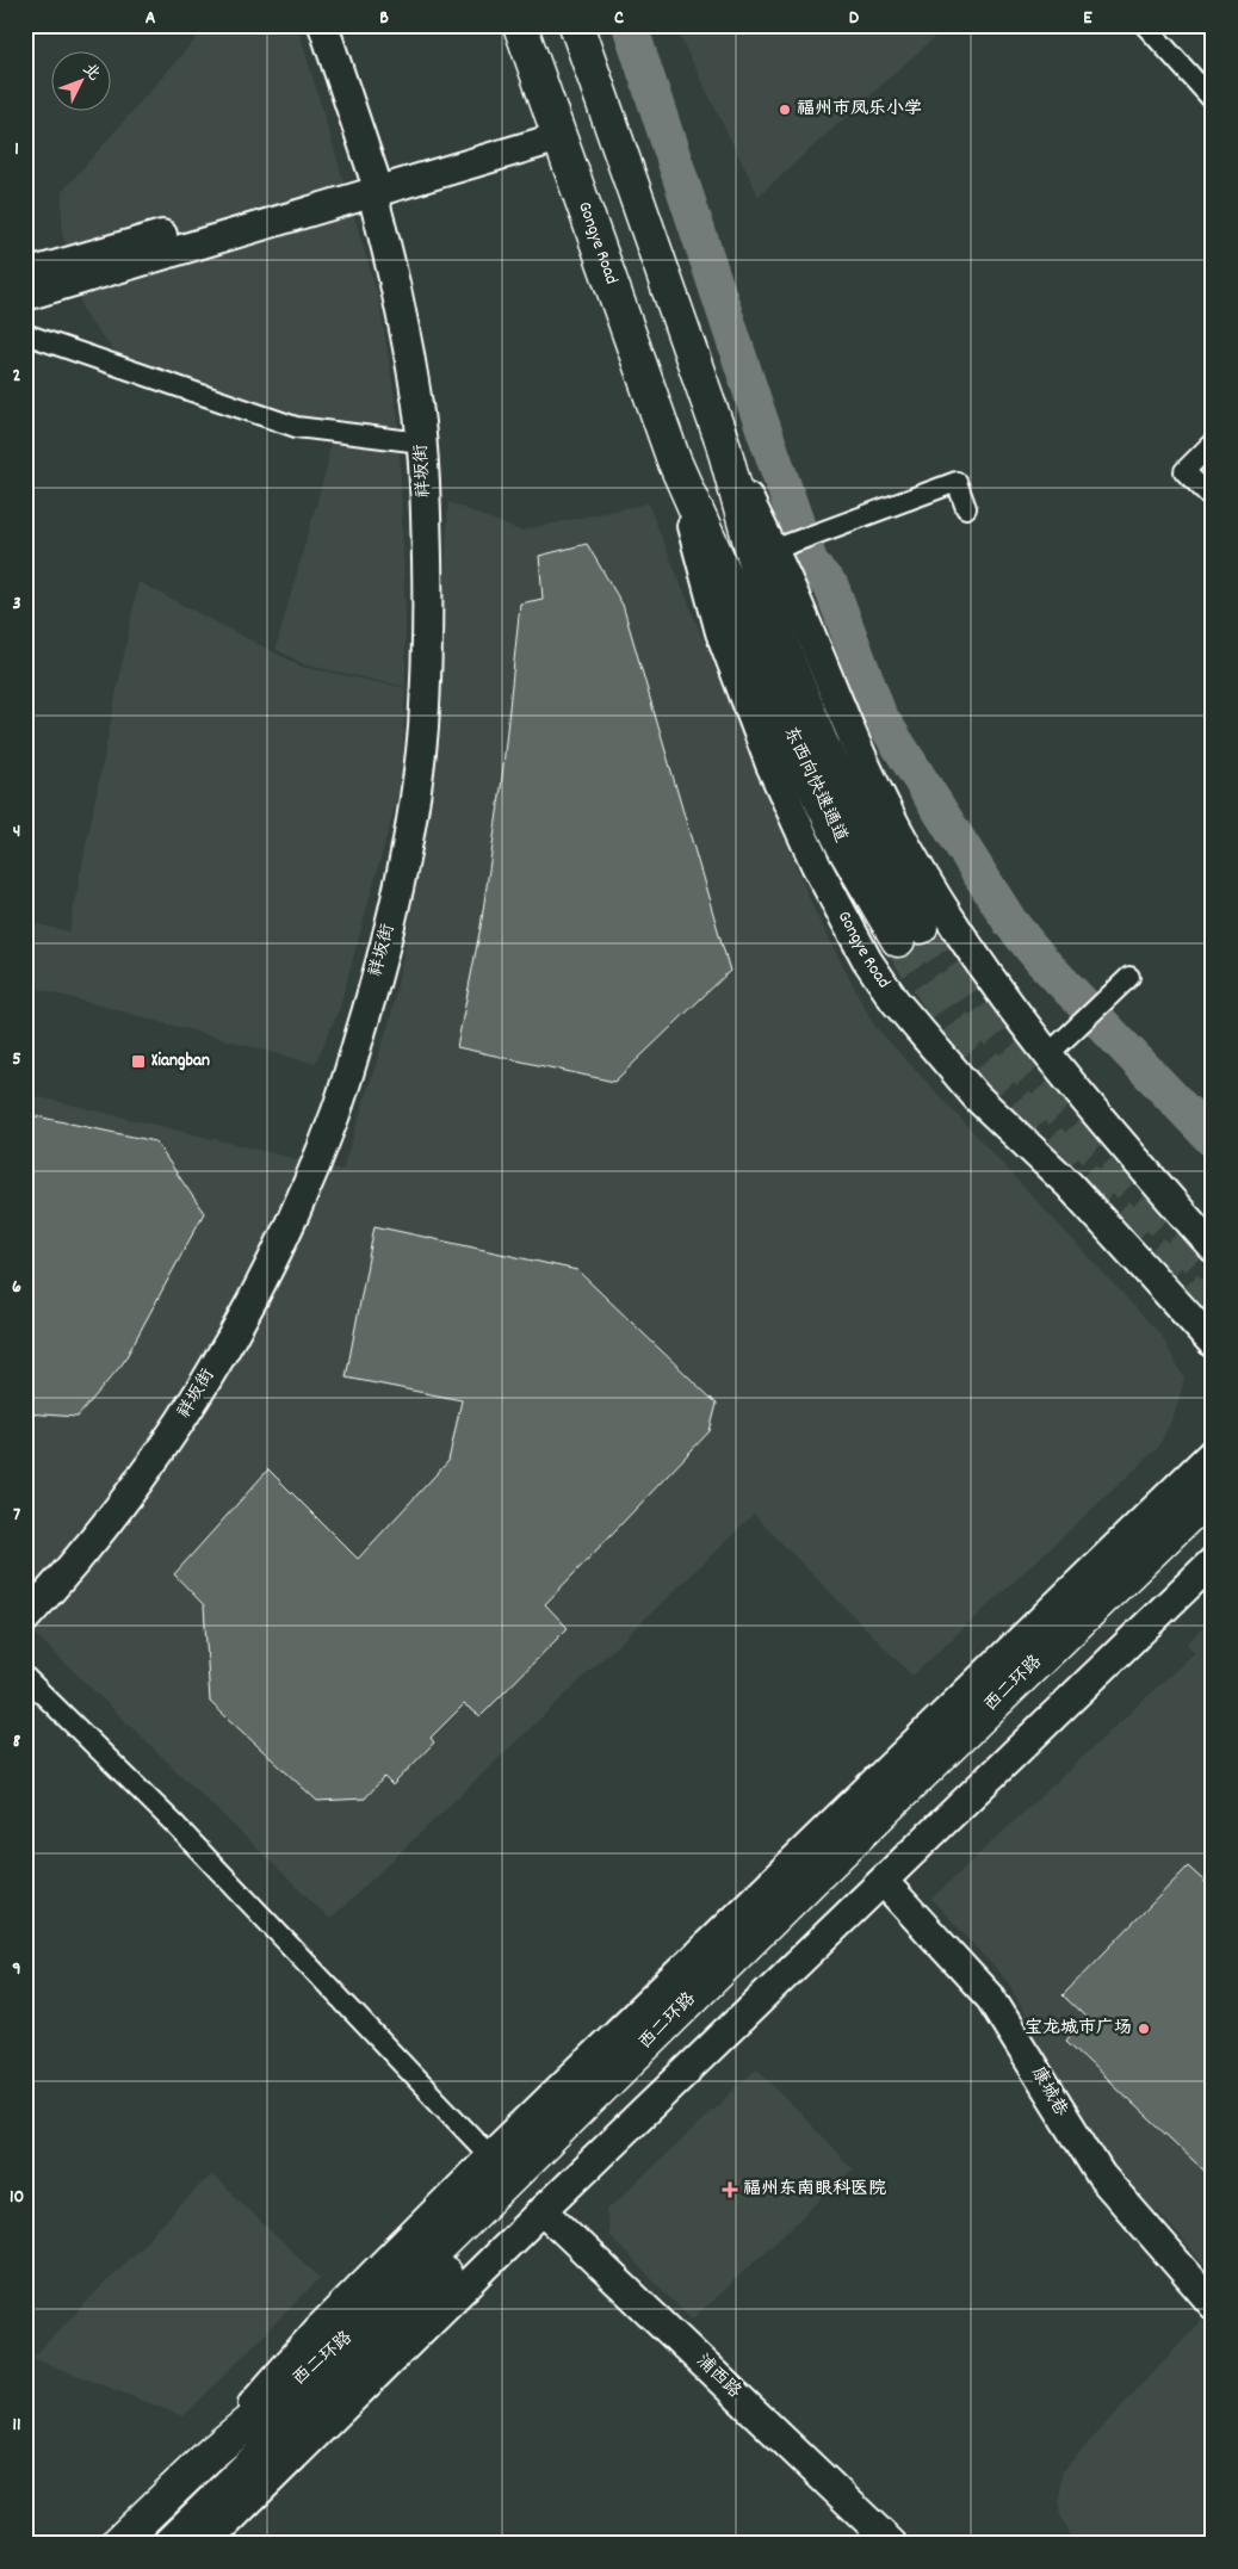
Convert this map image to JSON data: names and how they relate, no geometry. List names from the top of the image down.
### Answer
{
  "streets": {
    "highway": ["Gongye Road", "东西向快速通道", "西二环路"],
    "main road": ["祥坂街", "康城巷", "浦西路"]
  },
  "crossings": [
    ["Gongye Road", "东西向快速通道"]
  ],
  "places": {
    "other": ["福州市凤乐小学", "宝龙城市广场"],
    "transit": ["Xiangban"],
    "health": ["福州东南眼科医院"]
  },
  "north": "top right",
  "grid": {
    "columns": [
      "A",
      "B",
      "C",
      "D",
      "E"
    ],
    "rows": [
      "1",
      "2",
      "3",
      "4",
      "5",
      "6",
      "7",
      "8",
      "9",
      "10",
      "11"
    ]
  }
}
